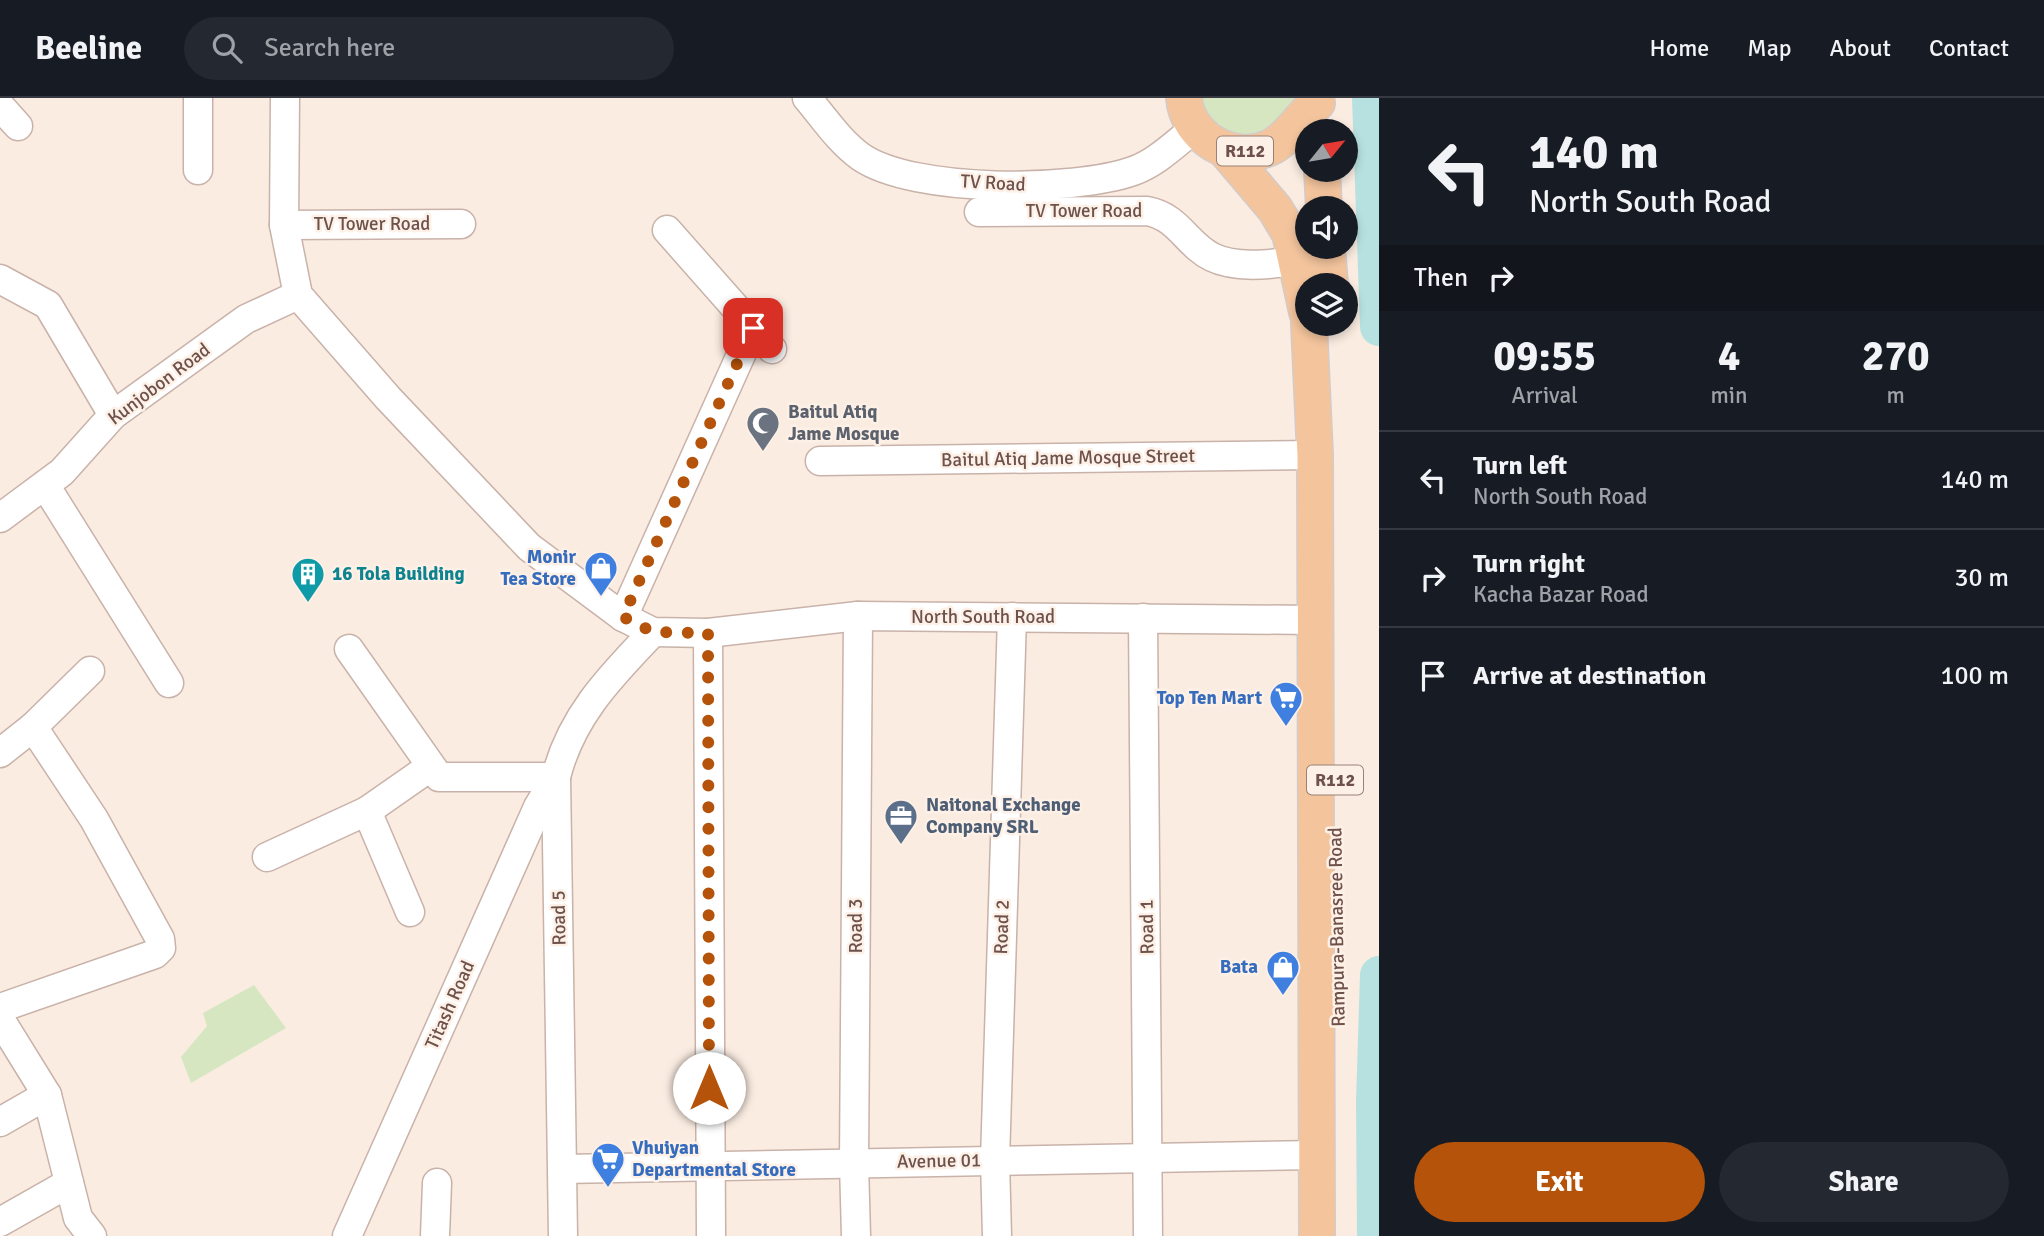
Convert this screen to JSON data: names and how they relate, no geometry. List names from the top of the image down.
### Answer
{
  "streets": {
    "main road": ["R112", "Rampura-Banasree Road"],
    "street": [
      "TV Road",
      "TV Tower Road",
      "Kunjobon Road",
      "Baitul Atiq Jame Mosque Street",
      "North South Road",
      "Road 5",
      "Road 3",
      "Road 2",
      "Road 1",
      "Titash Road",
      "Avenue 01"
    ]
  },
  "crossings": [
    ["R112", "TV Road"],
    ["Baitul Atiq Jame Mosque Street", "Rampura-Banasree Road"],
    ["North South Road", "Road 5"],
    ["North South Road", "Road 3"],
    ["North South Road", "Road 2"],
    ["North South Road", "Road 1"],
    ["North South Road", "Rampura-Banasree Road"],
    ["Road 5", "Titash Road"],
    ["Road 5", "Avenue 01"],
    ["Road 3", "Avenue 01"],
    ["Road 2", "Avenue 01"],
    ["Road 1", "Avenue 01"],
    ["Rampura-Banasree Road", "Avenue 01"]
  ],
  "places": {
    "mosque": ["Baitul Atiq Jame Mosque"],
    "shop": ["Monir Tea Store", "Bata"],
    "building": ["16 Tola Building"],
    "supermarket": ["Top Ten Mart", "Vhuiyan Departmental Store"],
    "office": ["Naitonal Exchange Company SRL"]
  },
  "north": "top right",
  "page": {
    "header": "Beeline",
    "search": "Search here",
    "nav": [
      "Home",
      "Map",
      "About",
      "Contact"
    ],
    "turn": ["140 m", "North South Road"],
    "then": "Then",
    "eta": [
      "09:55",
      "Arrival",
      "4",
      "min",
      "270",
      "m"
    ],
    "list": [
      {
        "name": "Turn left",
        "note": "North South Road",
        "value": "140 m"
      },
      {
        "name": "Turn right",
        "note": "Kacha Bazar Road",
        "value": "30 m"
      },
      {
        "name": "Arrive at destination",
        "value": "100 m"
      }
    ],
    "buttons": ["Exit", "Share"]
  }
}
